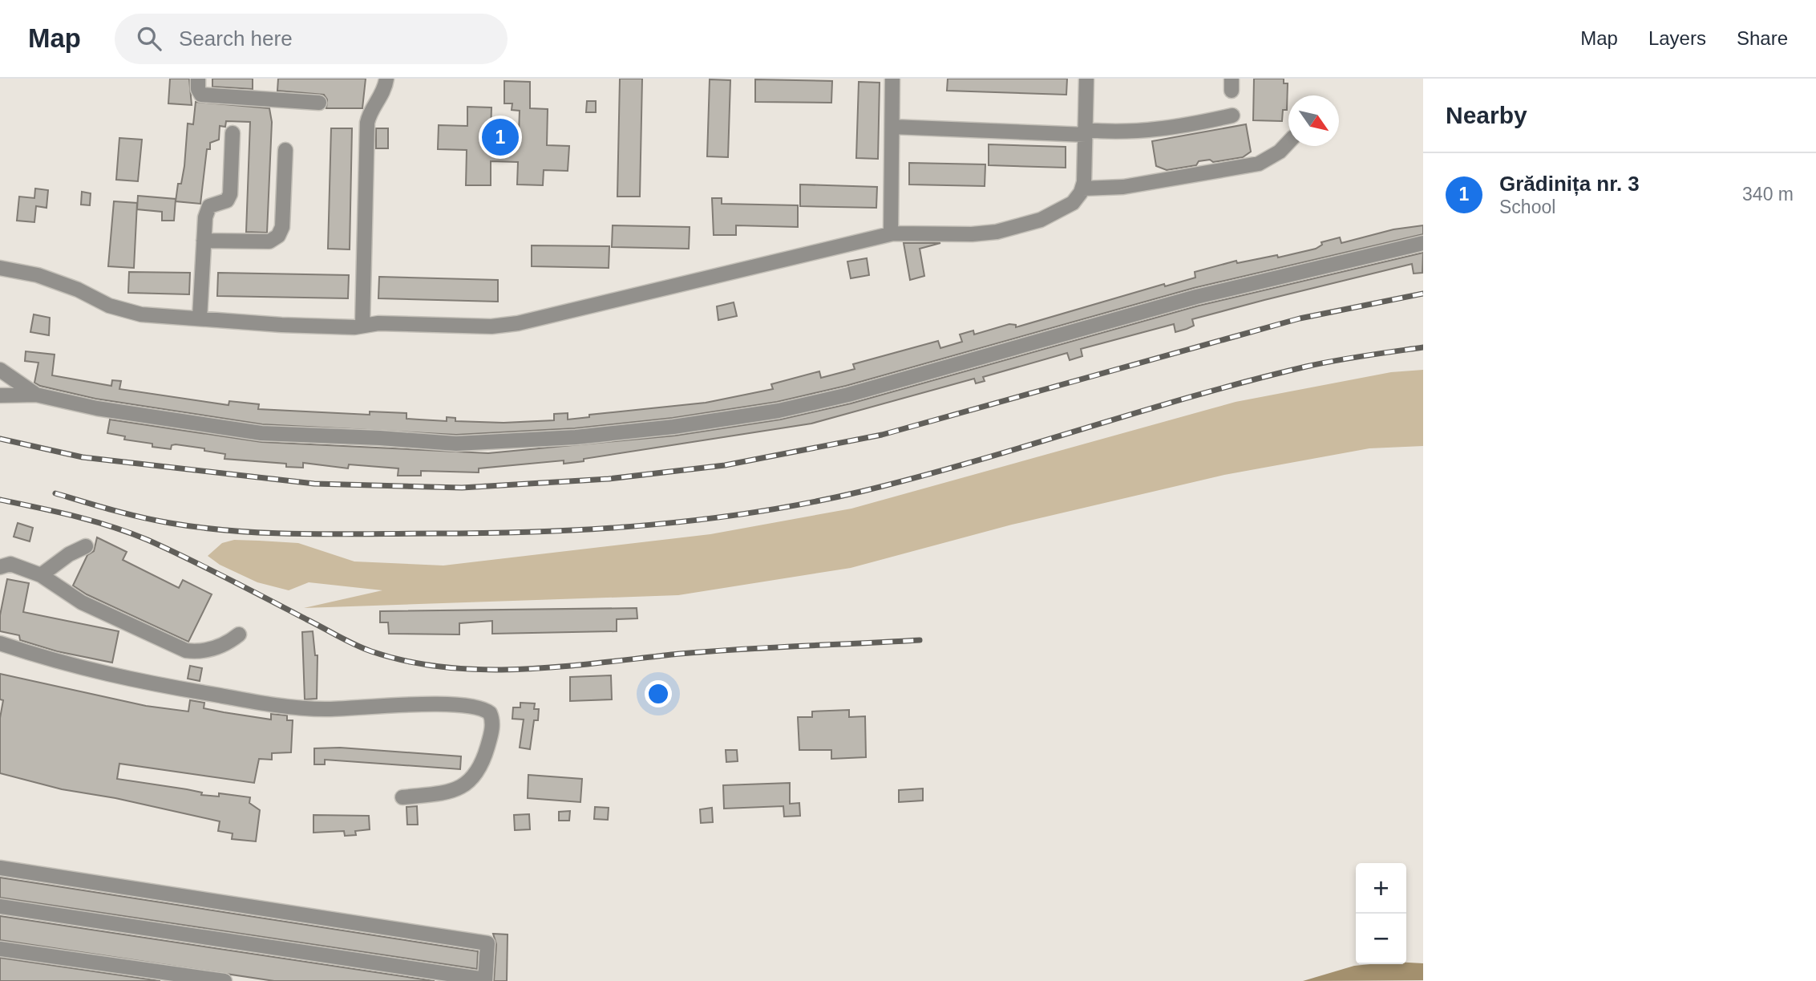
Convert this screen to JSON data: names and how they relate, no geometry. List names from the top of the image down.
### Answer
{
  "north": "bottom right",
  "page": {
    "header": "Map",
    "search": "Search here",
    "nav": ["Map", "Layers", "Share"],
    "heading": "Nearby",
    "pins": "1",
    "list": [
      {
        "mark": "1",
        "name": "Grădinița nr. 3",
        "note": "School",
        "value": "340 m"
      }
    ],
    "map_buttons": ["+", "−"]
  }
}
